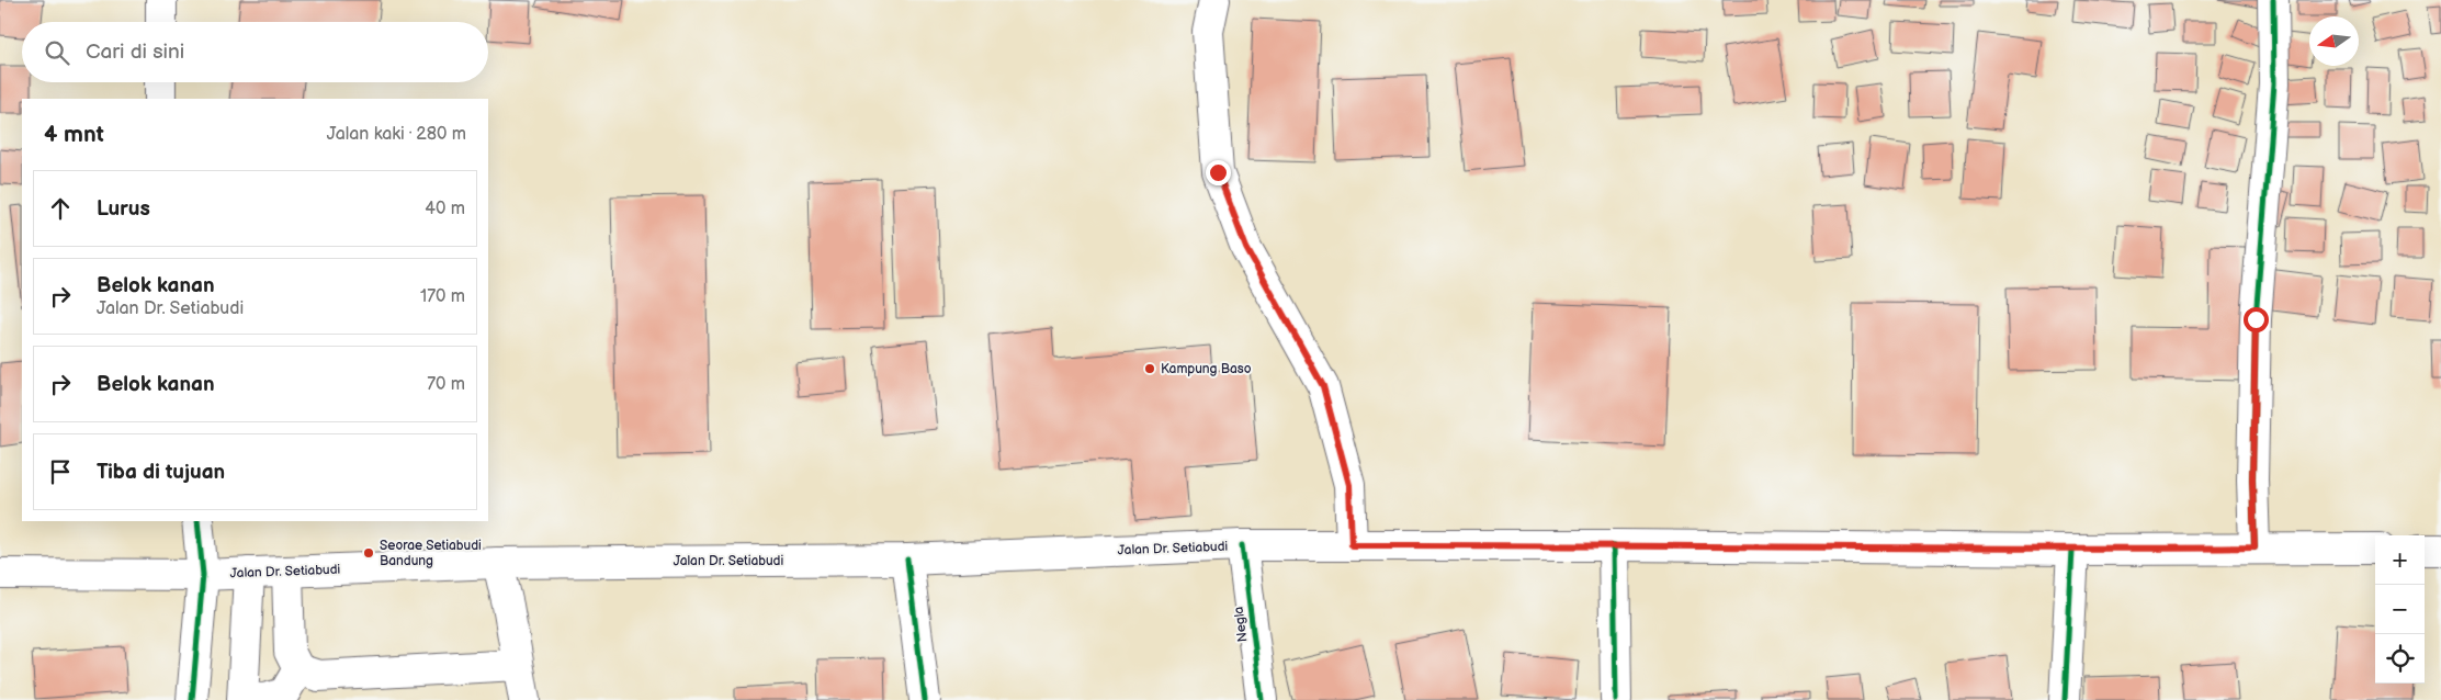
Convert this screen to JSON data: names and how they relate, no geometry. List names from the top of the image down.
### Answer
{
  "streets": {
    "main road": ["Jalan Dr. Setiabudi", "Negla"]
  },
  "crossings": [
    ["Jalan Dr. Setiabudi", "Negla"]
  ],
  "places": ["Kampung Baso", "Seorae Setiabudi Bandung"],
  "north": "left",
  "page": {
    "search": "Cari di sini",
    "heading": ["4 mnt", "Jalan kaki · 280 m"],
    "list": [
      ["Lurus", "40 m"],
      ["Belok kanan", "Jalan Dr. Setiabudi", "170 m"],
      ["Belok kanan", "70 m"],
      "Tiba di tujuan"
    ],
    "map_buttons": ["+", "−"]
  }
}
